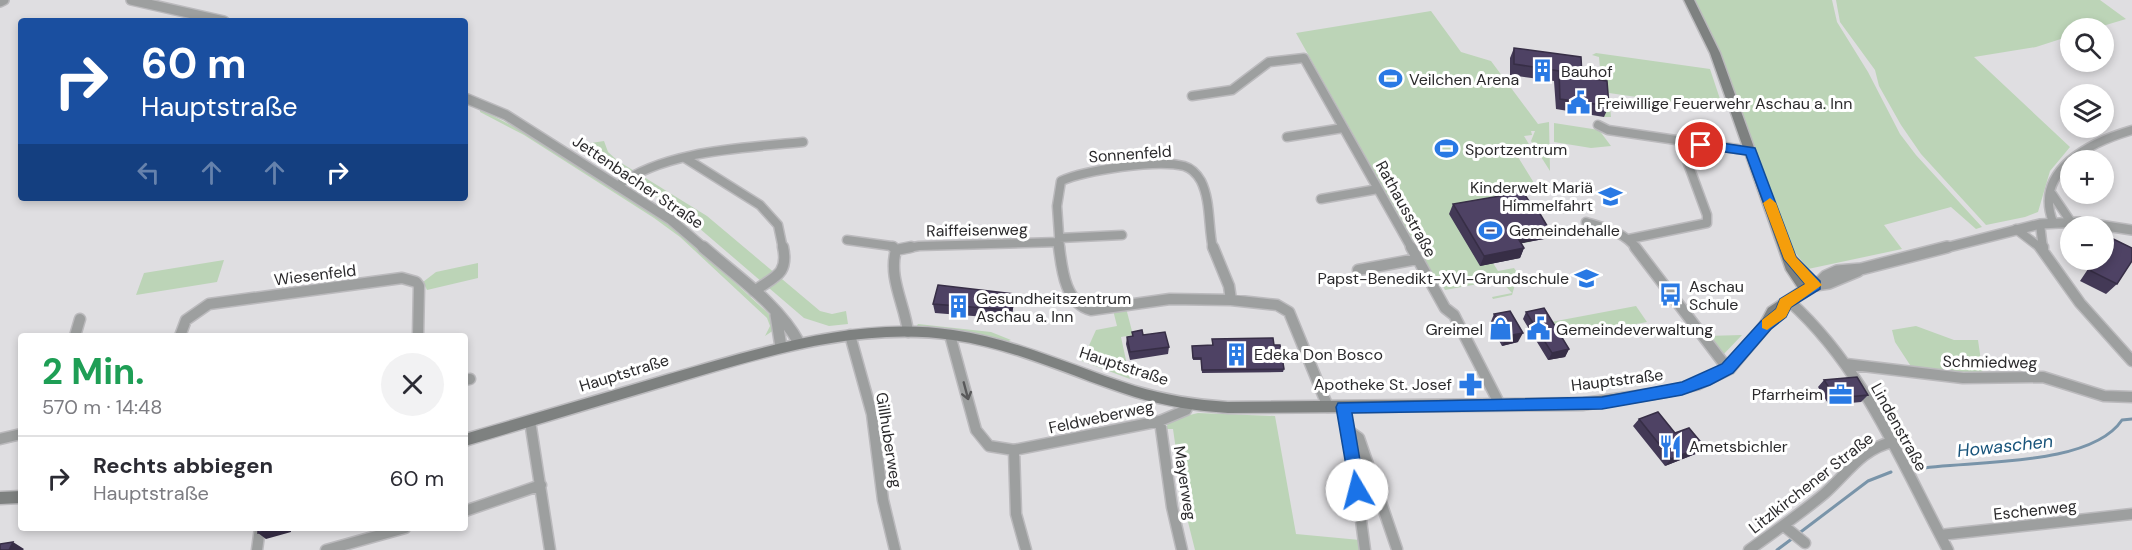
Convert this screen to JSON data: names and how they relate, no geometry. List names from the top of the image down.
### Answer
{
  "streets": {
    "main road": ["Hauptstraße"],
    "street": [
      "Sonnenfeld",
      "Jettenbacher Straße",
      "Rathausstraße",
      "Raiffeisenweg",
      "Wiesenfeld",
      "Schmiedweg",
      "Feldweberweg",
      "Lindenstraße",
      "Gillhuberweg",
      "Mayerweg",
      "Litzlkirchener Straße",
      "Eschenweg"
    ]
  },
  "crossings": [
    ["Sonnenfeld", "Raiffeisenweg"],
    ["Sonnenfeld", "Hauptstraße"],
    ["Jettenbacher Straße", "Hauptstraße"],
    ["Rathausstraße", "Hauptstraße"],
    ["Schmiedweg", "Lindenstraße"],
    ["Hauptstraße", "Feldweberweg"],
    ["Hauptstraße", "Lindenstraße"],
    ["Hauptstraße", "Gillhuberweg"],
    ["Feldweberweg", "Mayerweg"],
    ["Lindenstraße", "Litzlkirchener Straße"],
    ["Lindenstraße", "Eschenweg"]
  ],
  "water": ["Howaschen"],
  "places": {
    "building": ["Bauhof", "Gesundheitszentrum Aschau a. Inn", "Edeka Don Bosco"],
    "sports": ["Veilchen Arena", "Sportzentrum", "Gemeindehalle"],
    "public building": ["Freiwillige Feuerwehr Aschau a. Inn", "Gemeindeverwaltung"],
    "school or university": ["Kinderwelt Mariä Himmelfahrt", "Papst-Benedikt-XVI-Grundschule"],
    "bus stop": ["Aschau Schule"],
    "shop": ["Greimel"],
    "pharmacy": ["Apotheke St. Josef"],
    "office": ["Pfarrheim"],
    "restaurant": ["Ametsbichler"]
  },
  "page": {
    "map_buttons": ["+", "−"],
    "turn": ["60 m", "Hauptstraße"],
    "heading": ["2 Min.", "570 m · 14:48"],
    "list": [
      {
        "name": "Rechts abbiegen",
        "note": "Hauptstraße",
        "value": "60 m"
      }
    ]
  }
}
